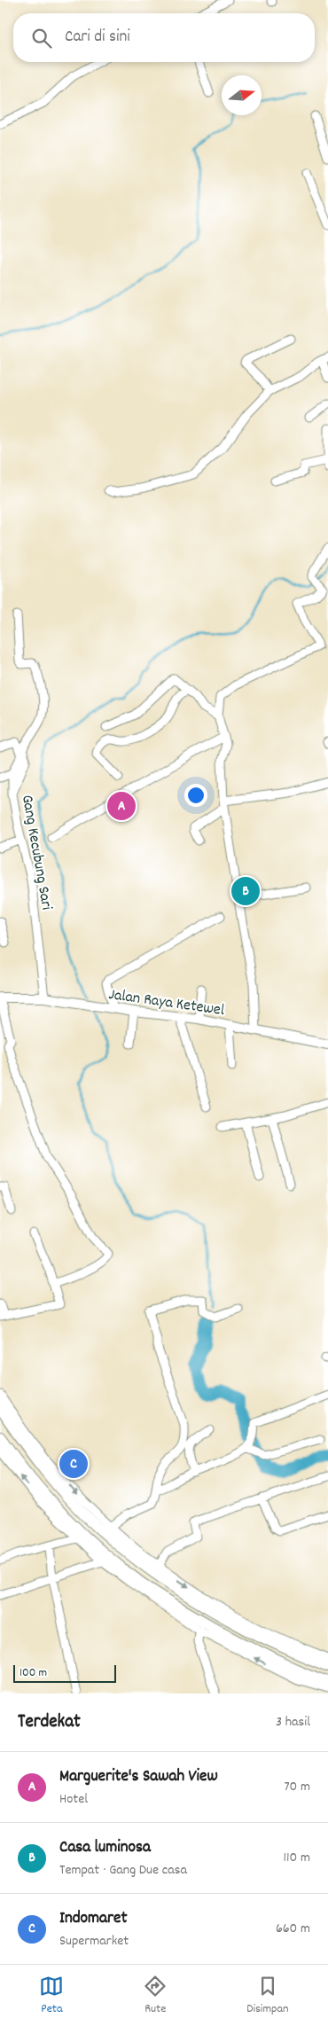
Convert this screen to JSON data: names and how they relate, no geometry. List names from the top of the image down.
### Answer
{
  "streets": {
    "main road": ["Jalan Raya Ketewel"],
    "street": ["Gang Kecubung Sari"]
  },
  "crossings": [
    ["Gang Kecubung Sari", "Jalan Raya Ketewel"]
  ],
  "scale_bar": "100 m",
  "north": "right",
  "page": {
    "search": "Cari di sini",
    "pins": ["A", "B", "C"],
    "scale": "100 m",
    "heading": ["Terdekat", "3 hasil"],
    "list": [
      {
        "mark": "A",
        "name": "Marguerite's Sawah View",
        "note": "Hotel",
        "value": "70 m"
      },
      {
        "mark": "B",
        "name": "Casa luminosa",
        "note": "Tempat · Gang Due casa",
        "value": "110 m"
      },
      {
        "mark": "C",
        "name": "Indomaret",
        "note": "Supermarket",
        "value": "660 m"
      }
    ],
    "nav": ["Peta", "Rute", "Disimpan"]
  }
}
